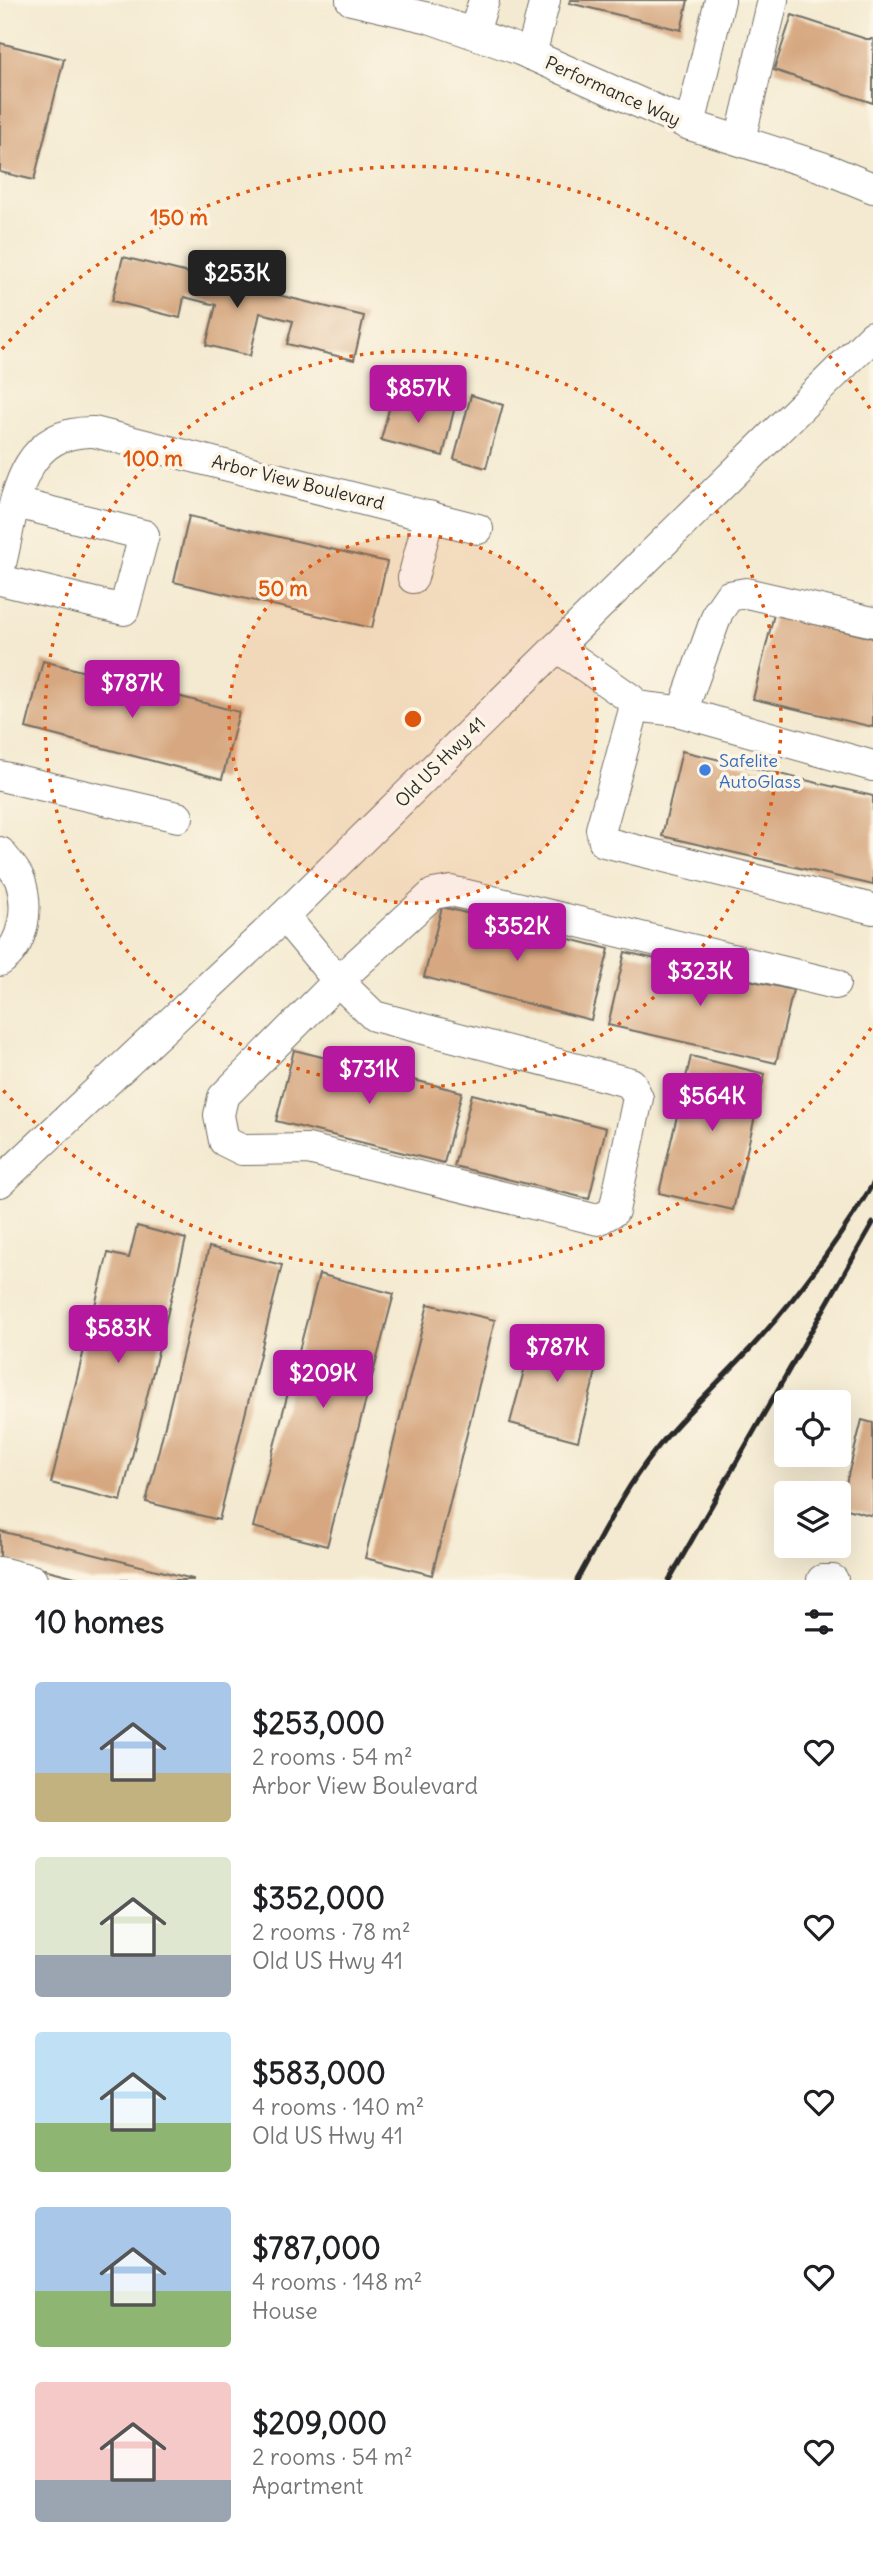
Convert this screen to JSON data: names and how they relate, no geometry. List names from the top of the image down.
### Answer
{
  "streets": {
    "street": ["Performance Way", "Arbor View Boulevard", "Old US Hwy 41"]
  },
  "places": ["Safelite AutoGlass"],
  "page": {
    "price": [
      "$253K",
      "$857K",
      "$787K",
      "$352K",
      "$323K",
      "$731K",
      "$564K",
      "$583K",
      "$787K",
      "$209K"
    ],
    "heading": "10 homes",
    "list": [
      {
        "name": "$253,000",
        "note": "2 rooms · 54 m² · Arbor View Boulevard"
      },
      {
        "name": "$352,000",
        "note": "2 rooms · 78 m² · Old US Hwy 41"
      },
      {
        "name": "$583,000",
        "note": "4 rooms · 140 m² · Old US Hwy 41"
      },
      {
        "name": "$787,000",
        "note": "4 rooms · 148 m² · House"
      },
      {
        "name": "$209,000",
        "note": "2 rooms · 54 m² · Apartment"
      }
    ]
  },
  "rings": ["150 m", "100 m", "50 m"]
}
